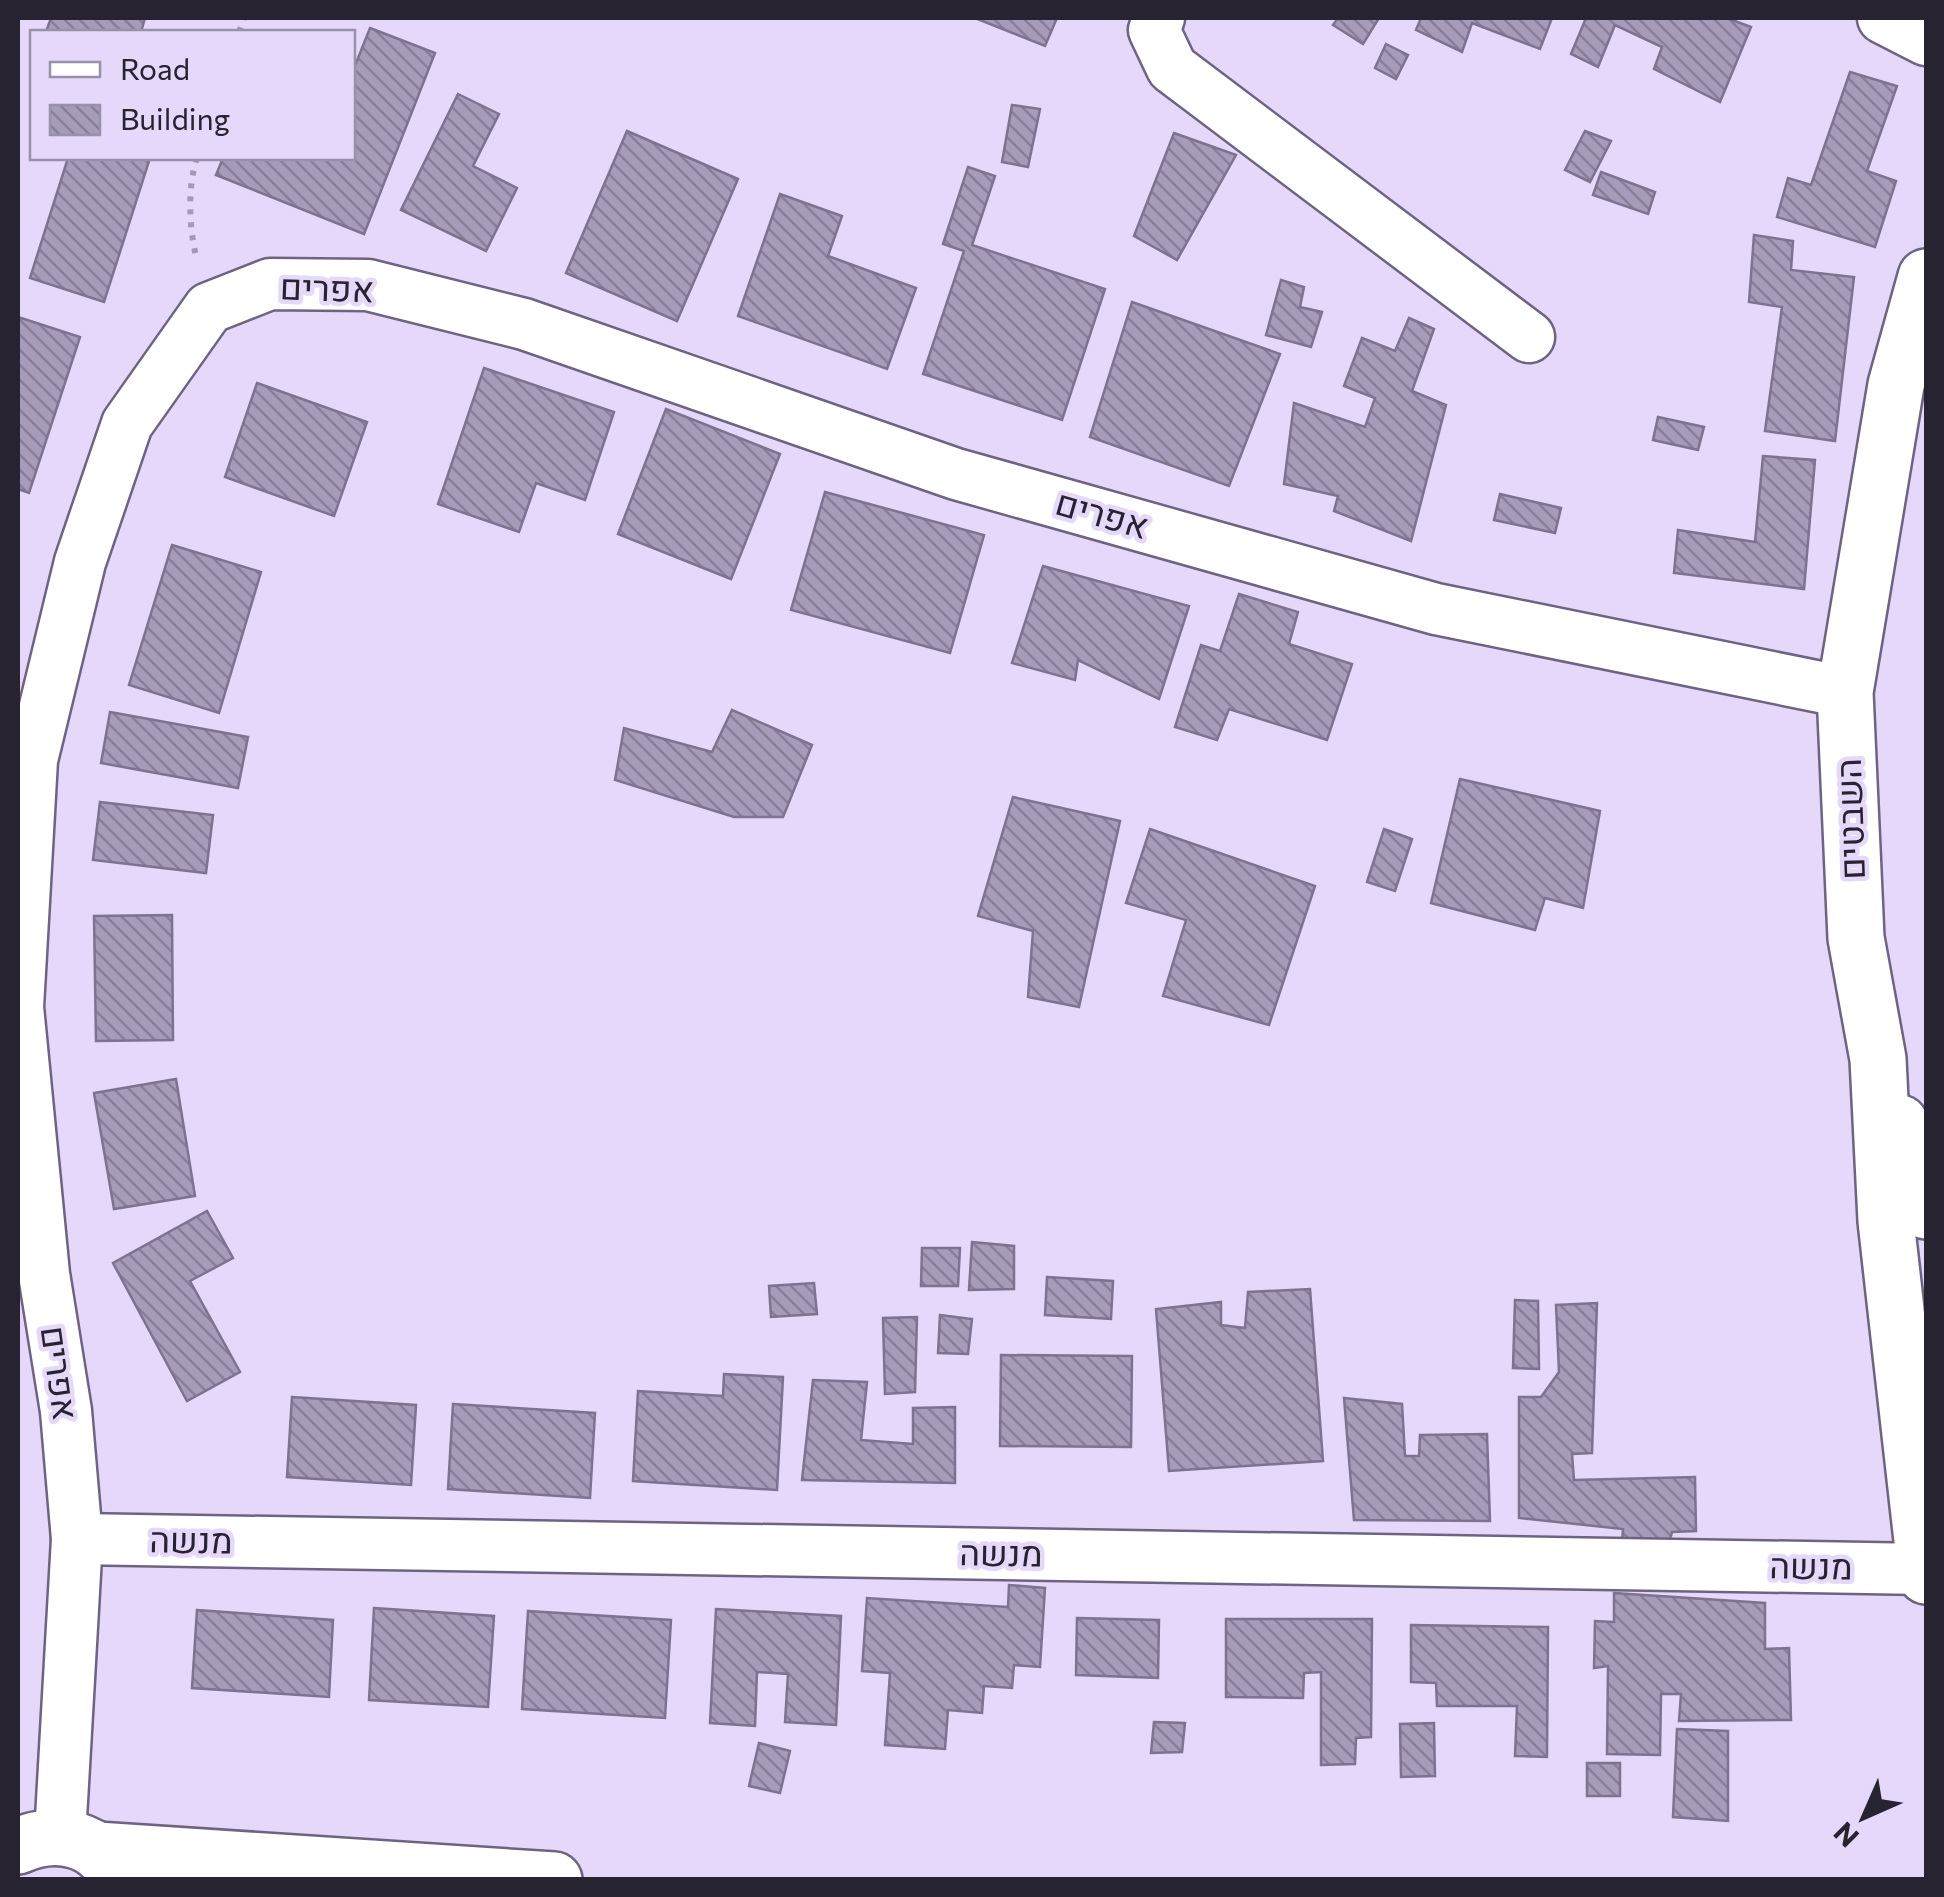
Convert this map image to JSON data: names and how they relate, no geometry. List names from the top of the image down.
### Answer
{
  "streets": {
    "street": ["אפרים", "השבטים", "מנשה"]
  },
  "crossings": [
    ["אפרים", "השבטים"],
    ["אפרים", "מנשה"],
    ["השבטים", "מנשה"]
  ],
  "legend": ["Road", "Building"],
  "north": "bottom left"
}
